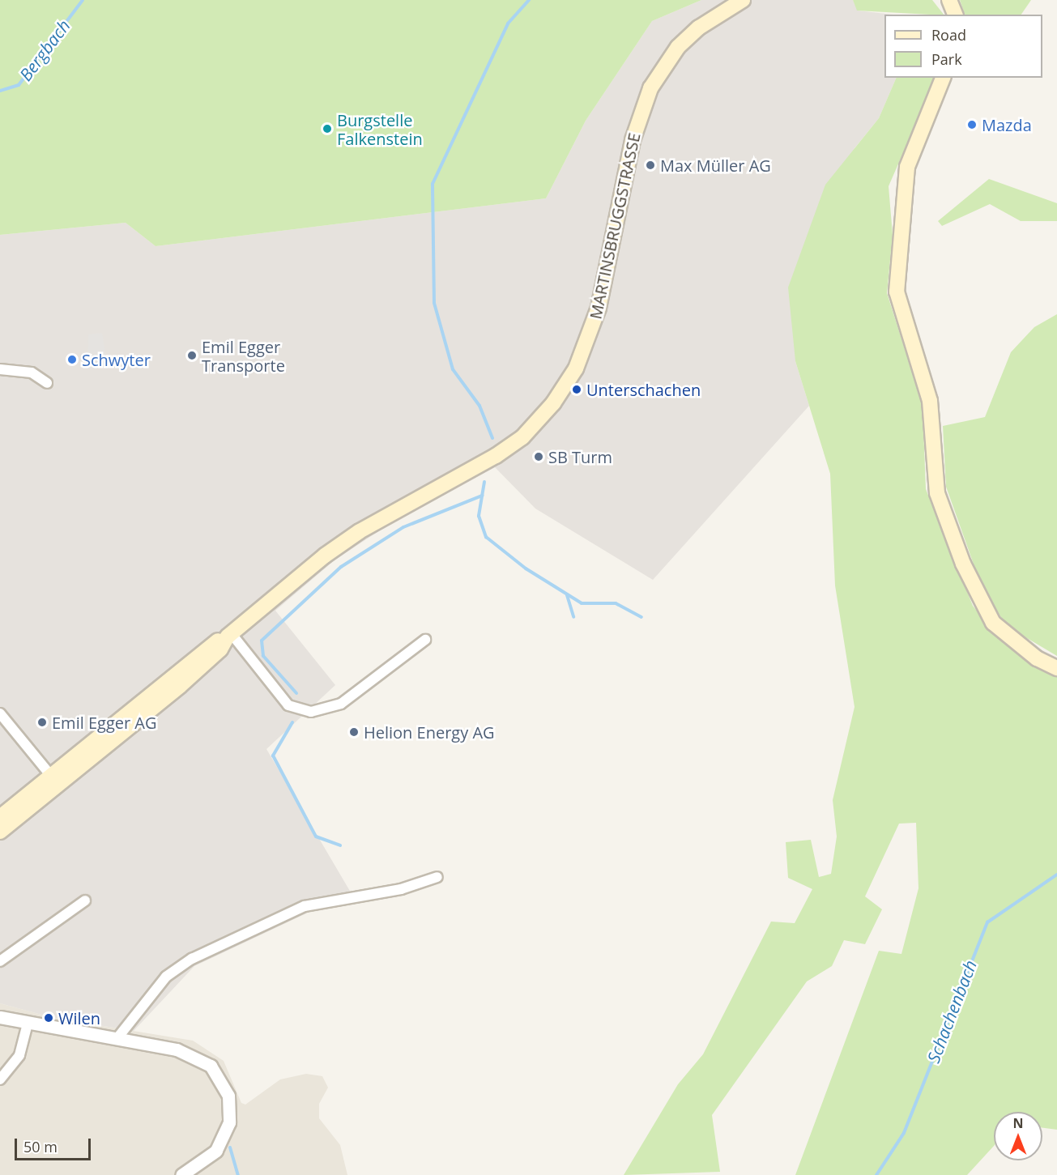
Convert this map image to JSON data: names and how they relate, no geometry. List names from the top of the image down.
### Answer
{
  "streets": {
    "main road": ["MARTINSBRUGGSTRASSE"]
  },
  "water": ["Bergbach", "Schachenbach"],
  "places": [
    "Mazda",
    "Burgstelle Falkenstein",
    "Max Müller AG",
    "Emil Egger Transporte",
    "Schwyter",
    "Unterschachen",
    "SB Turm",
    "Emil Egger AG",
    "Helion Energy AG",
    "Wilen"
  ],
  "legend": ["Road", "Park"],
  "scale_bar": "50 m",
  "north": "top"
}
